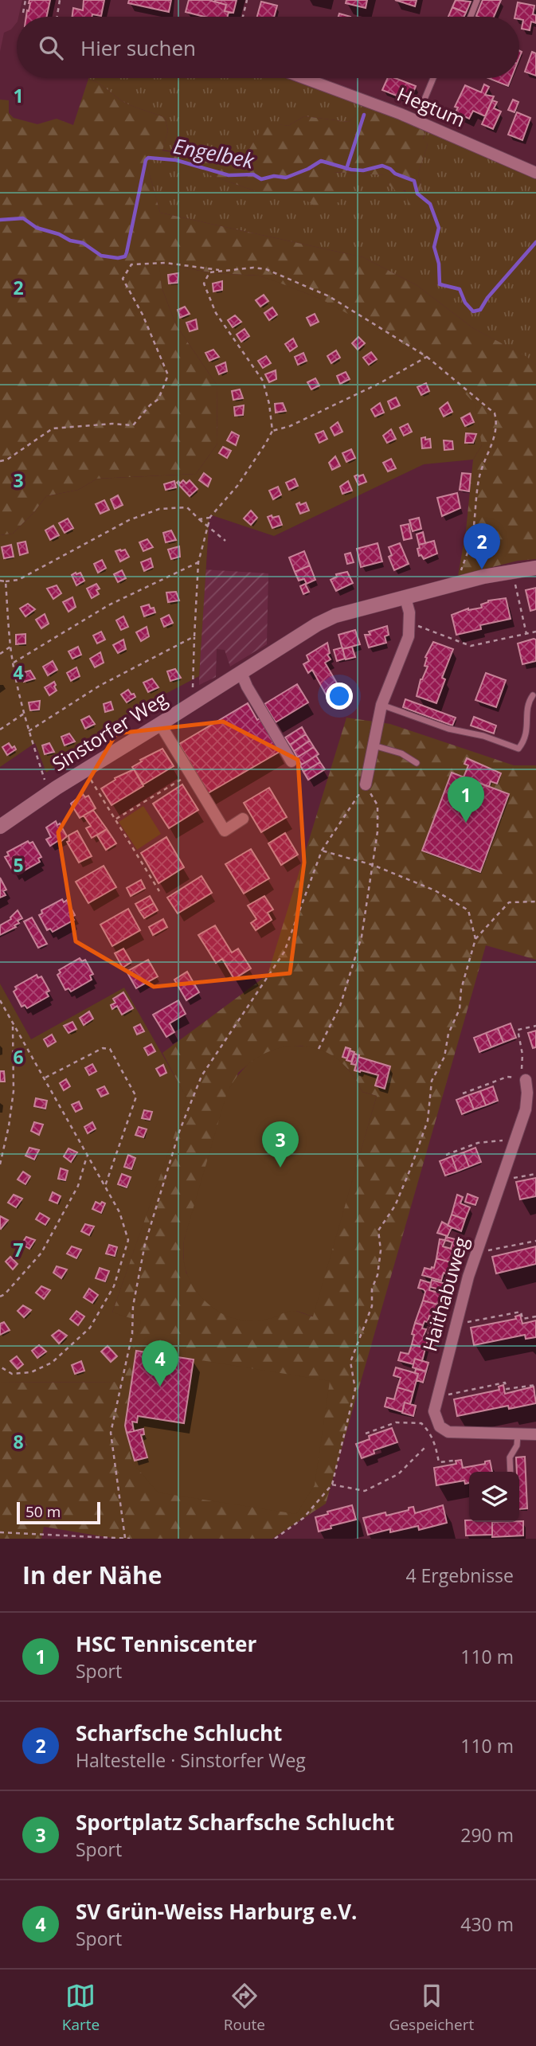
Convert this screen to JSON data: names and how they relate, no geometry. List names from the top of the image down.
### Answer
{
  "streets": {
    "street": ["Hegtum", "Sinstorfer Weg", "Haithabuweg"]
  },
  "water": ["Engelbek"],
  "scale_bar": "50 m",
  "page": {
    "search": "Hier suchen",
    "pins": [
      "2",
      "1",
      "3",
      "4"
    ],
    "scale": "50 m",
    "heading": ["In der Nähe", "4 Ergebnisse"],
    "list": [
      {
        "mark": "1",
        "name": "HSC Tenniscenter",
        "note": "Sport",
        "value": "110 m"
      },
      {
        "mark": "2",
        "name": "Scharfsche Schlucht",
        "note": "Haltestelle · Sinstorfer Weg",
        "value": "110 m"
      },
      {
        "mark": "3",
        "name": "Sportplatz Scharfsche Schlucht",
        "note": "Sport",
        "value": "290 m"
      },
      {
        "mark": "4",
        "name": "SV Grün-Weiss Harburg e.V.",
        "note": "Sport",
        "value": "430 m"
      }
    ],
    "nav": ["Karte", "Route", "Gespeichert"]
  },
  "grid": {
    "rows": [
      "1",
      "2",
      "3",
      "4",
      "5",
      "6",
      "7",
      "8"
    ]
  }
}
